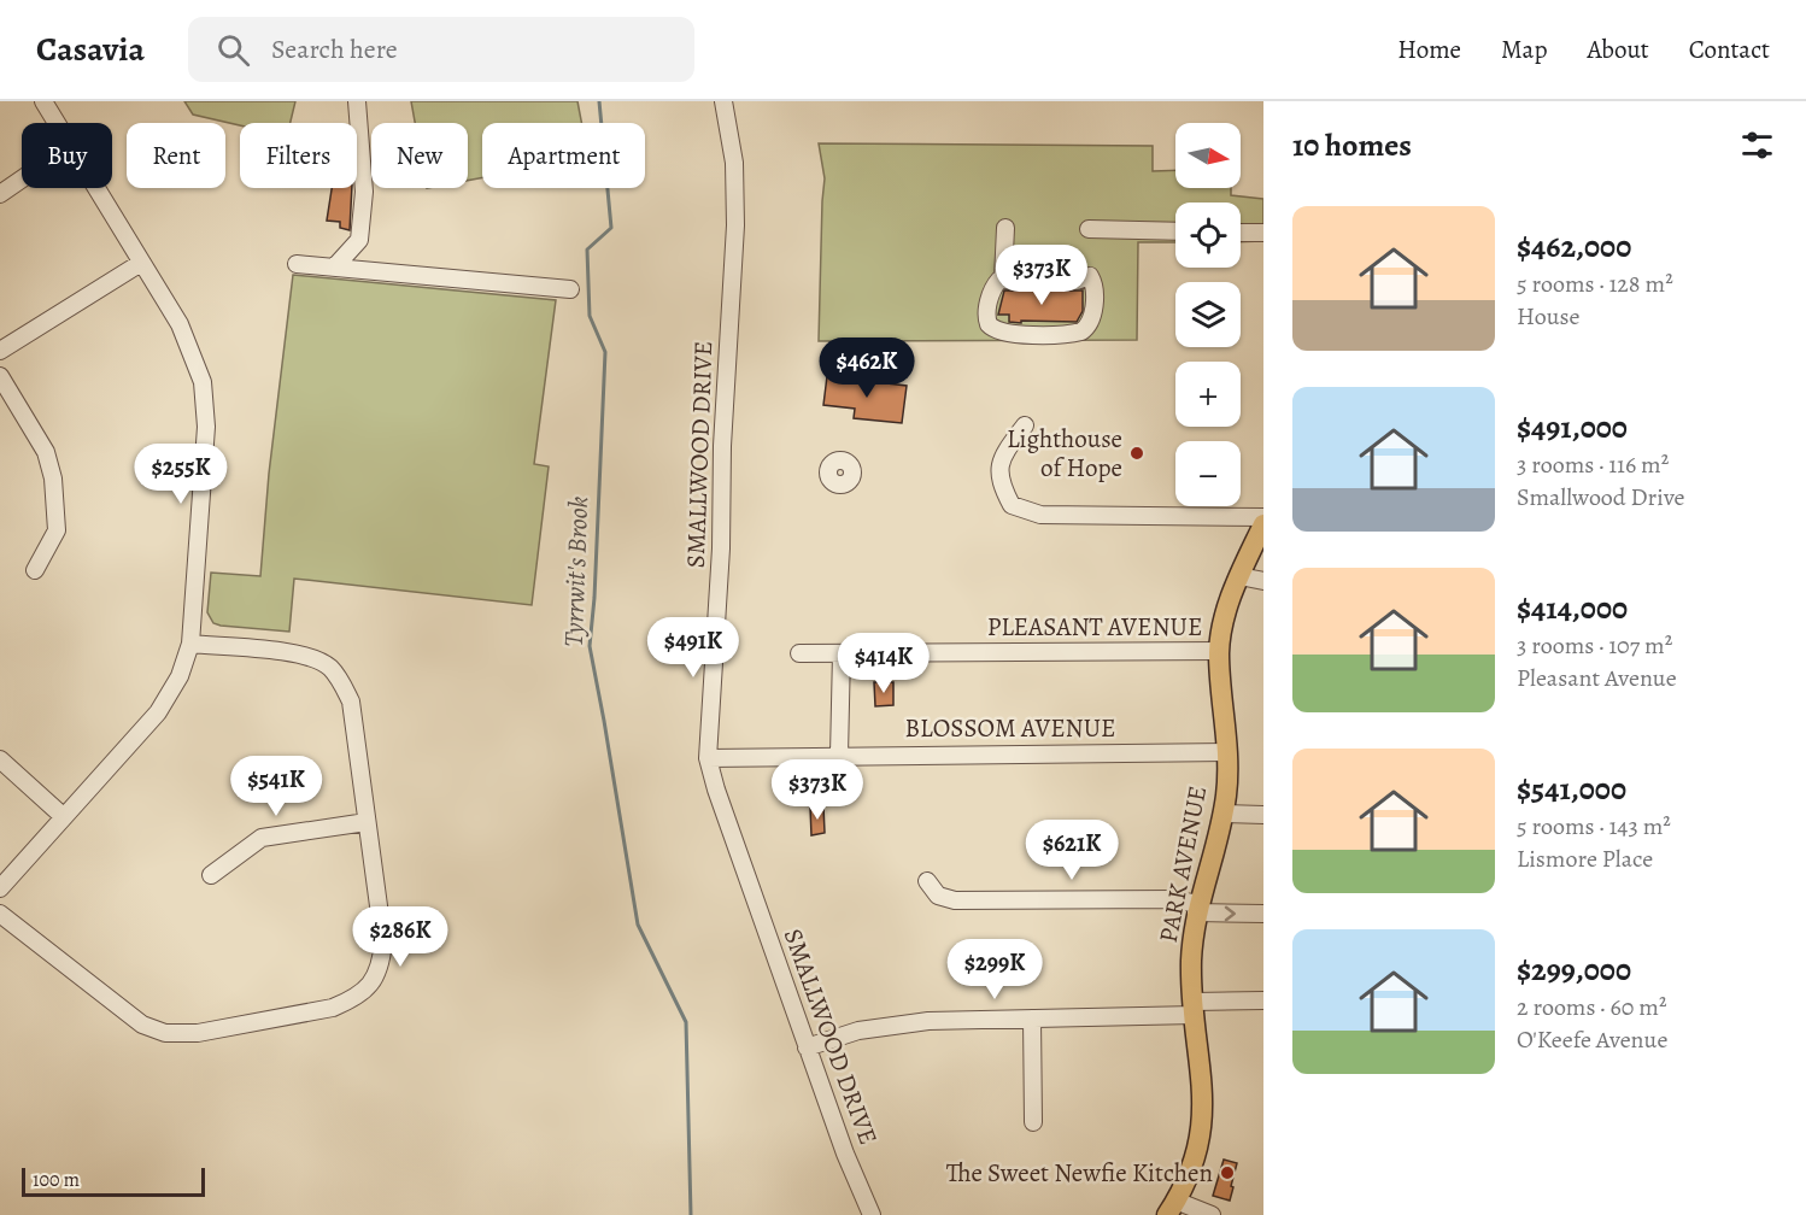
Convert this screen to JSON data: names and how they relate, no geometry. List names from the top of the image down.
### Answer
{
  "streets": {
    "main road": ["PARK AVENUE"],
    "street": ["SMALLWOOD DRIVE", "PLEASANT AVENUE", "BLOSSOM AVENUE"]
  },
  "crossings": [
    ["SMALLWOOD DRIVE", "BLOSSOM AVENUE"],
    ["PLEASANT AVENUE", "PARK AVENUE"],
    ["BLOSSOM AVENUE", "PARK AVENUE"]
  ],
  "water": ["Tyrrwit's Brook"],
  "places": ["Lighthouse of Hope", "The Sweet Newfie Kitchen"],
  "scale_bar": "100 m",
  "north": "right",
  "page": {
    "header": "Casavia",
    "search": "Search here",
    "nav": [
      "Home",
      "Map",
      "About",
      "Contact"
    ],
    "heading": "10 homes",
    "map_buttons": ["+", "−"],
    "chip": [
      "Buy",
      "Rent",
      "Filters",
      "New",
      "Apartment"
    ],
    "list": [
      {
        "name": "$462,000",
        "note": "5 rooms · 128 m² · House"
      },
      {
        "name": "$491,000",
        "note": "3 rooms · 116 m² · Smallwood Drive"
      },
      {
        "name": "$414,000",
        "note": "3 rooms · 107 m² · Pleasant Avenue"
      },
      {
        "name": "$541,000",
        "note": "5 rooms · 143 m² · Lismore Place"
      },
      {
        "name": "$299,000",
        "note": "2 rooms · 60 m² · O'Keefe Avenue"
      }
    ],
    "price": [
      "$373K",
      "$462K",
      "$255K",
      "$491K",
      "$414K",
      "$541K",
      "$373K",
      "$621K",
      "$286K",
      "$299K"
    ],
    "scale": "100 m"
  }
}
